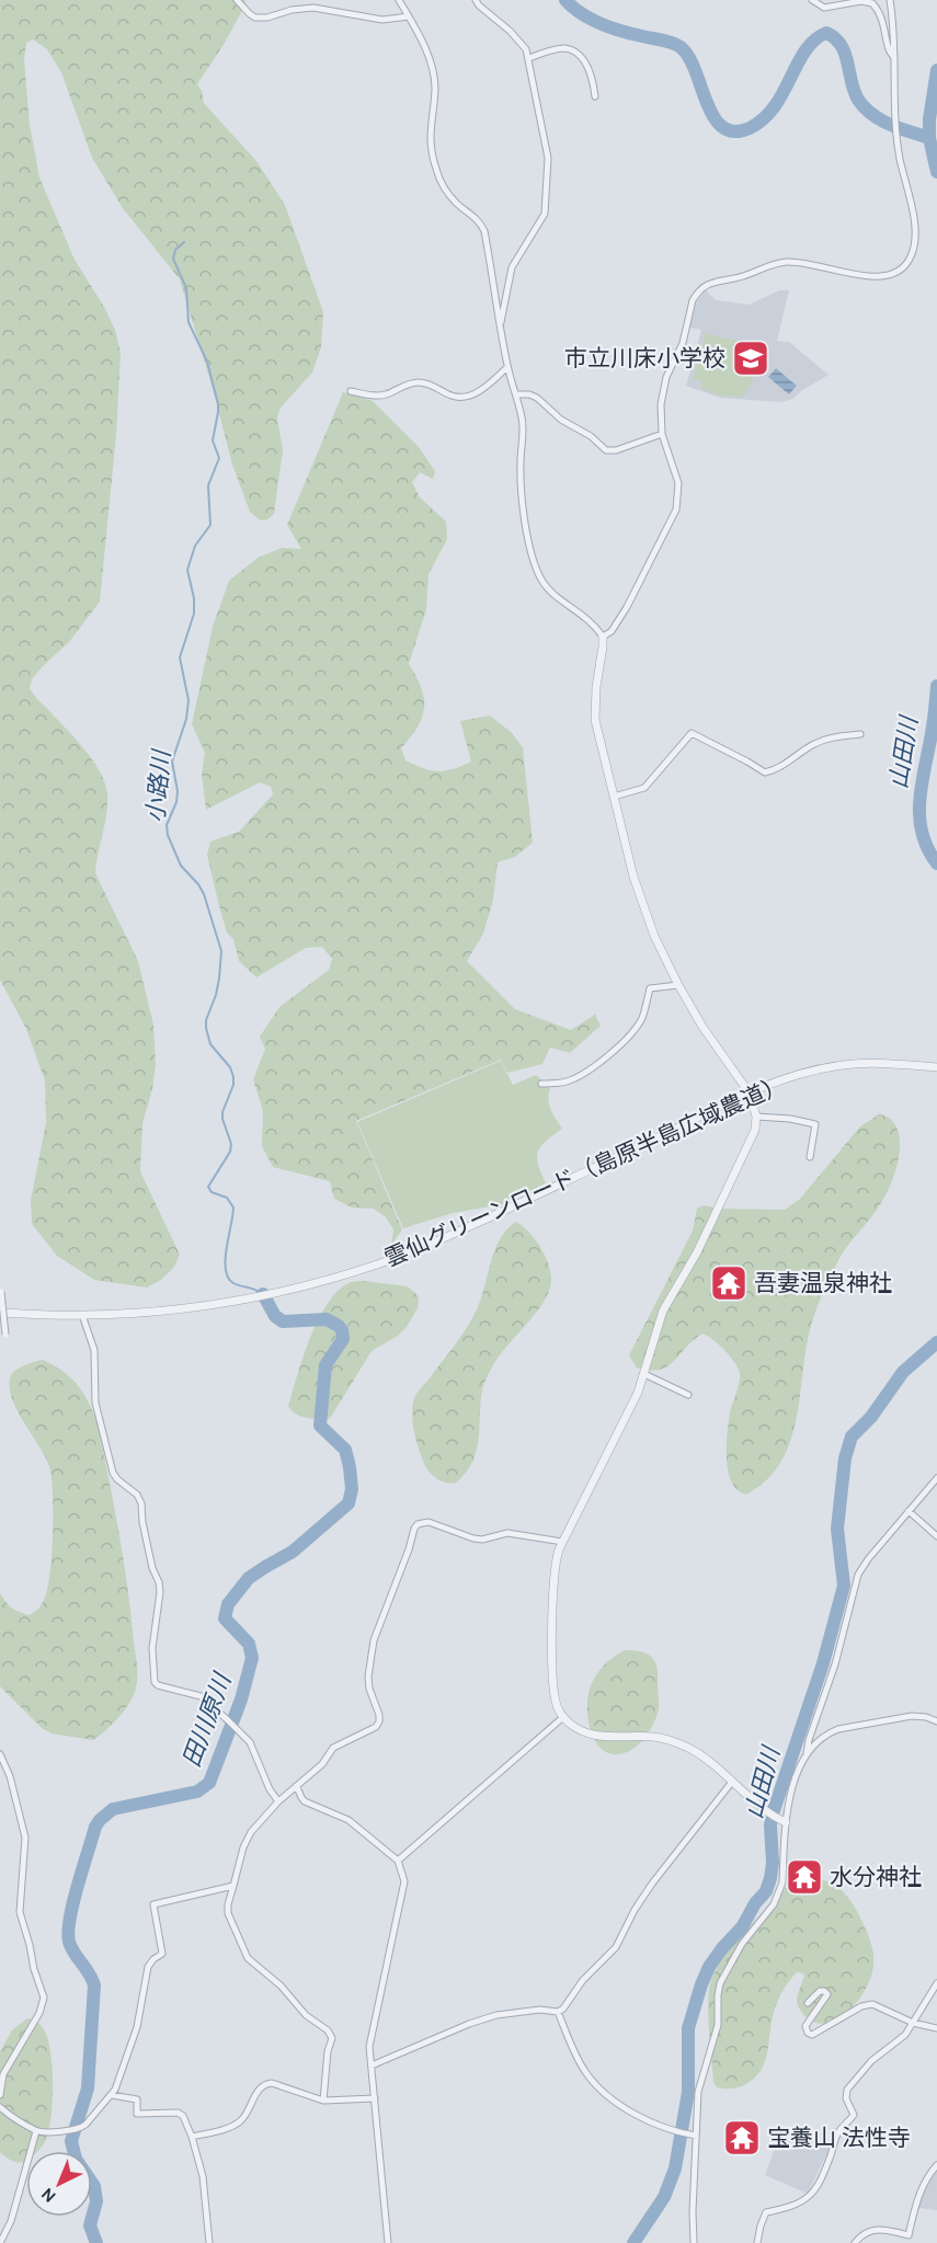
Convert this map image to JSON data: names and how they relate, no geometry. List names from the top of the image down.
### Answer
{
  "streets": {
    "street": ["雲仙グリーンロード（島原半島広域農道）"]
  },
  "water": ["山田川", "小路川", "田川原川"],
  "places": {
    "school or university": ["市立川床小学校"],
    "temple": ["吾妻温泉神社", "水分神社", "宝養山 法性寺"]
  },
  "north": "bottom left"
}
